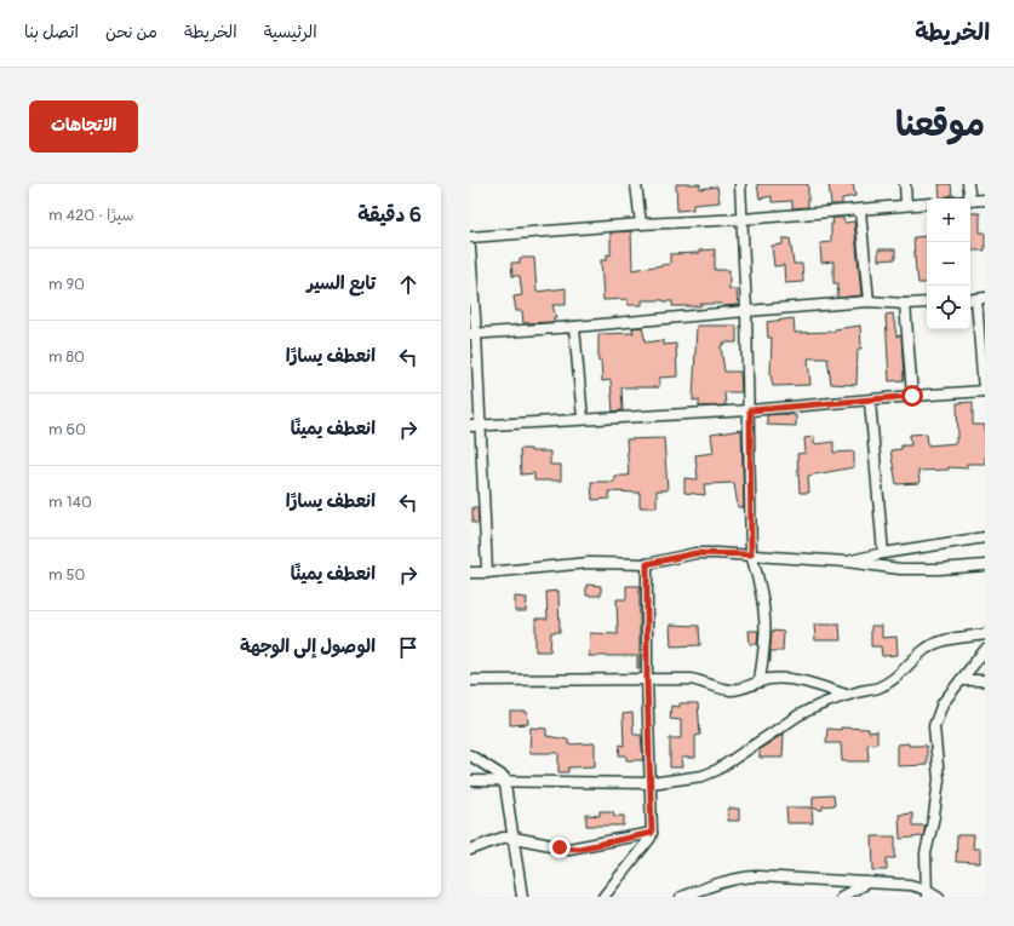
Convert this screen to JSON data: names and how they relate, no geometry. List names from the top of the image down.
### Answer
{
  "page": {
    "header": "الخريطة",
    "nav": [
      "الرئيسية",
      "الخريطة",
      "من نحن",
      "اتصل بنا"
    ],
    "title": "موقعنا",
    "buttons": "الاتجاهات",
    "heading": ["6 دقيقة", "سيرًا · 420 m"],
    "map_buttons": ["+", "−"],
    "list": [
      ["تابع السير", "90 m"],
      ["انعطف يسارًا", "80 m"],
      ["انعطف يمينًا", "60 m"],
      ["انعطف يسارًا", "140 m"],
      ["انعطف يمينًا", "50 m"],
      "الوصول إلى الوجهة"
    ]
  }
}
